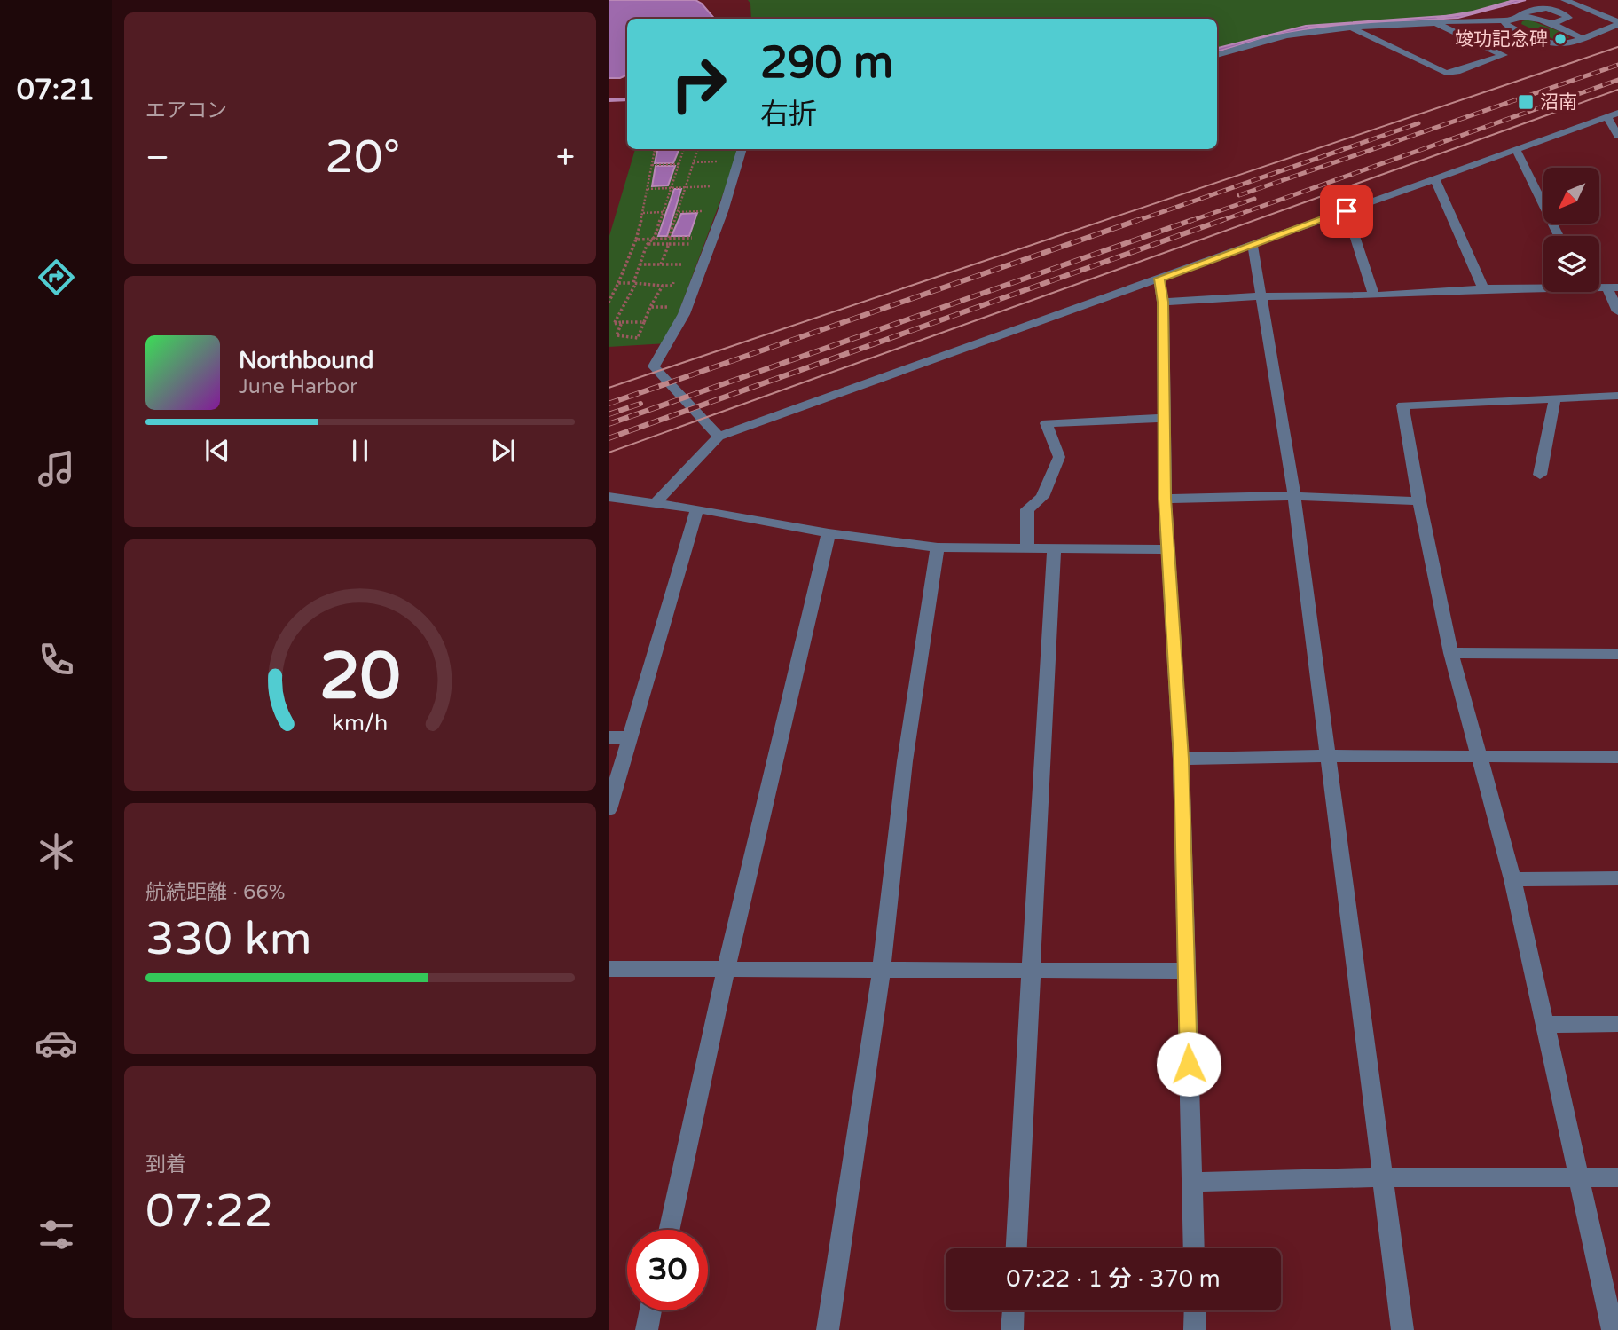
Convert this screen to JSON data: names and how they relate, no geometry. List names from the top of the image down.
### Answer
{
  "places": {
    "other": ["竣功記念碑"],
    "transit": ["沼南"]
  },
  "north": "bottom left",
  "page": {
    "tabs": "07:21",
    "tile": [
      "エアコン",
      ["航続距離 · 66%", "330 km"],
      ["到着", "07:22"]
    ],
    "turn": ["290 m", "右折"],
    "heat": ["−", "20°", "+"],
    "song": ["Northbound", "June Harbor"],
    "limit": "30",
    "trip": "07:22 · 1 分 · 370 m",
    "gauge": ["20", "km/h"]
  }
}
